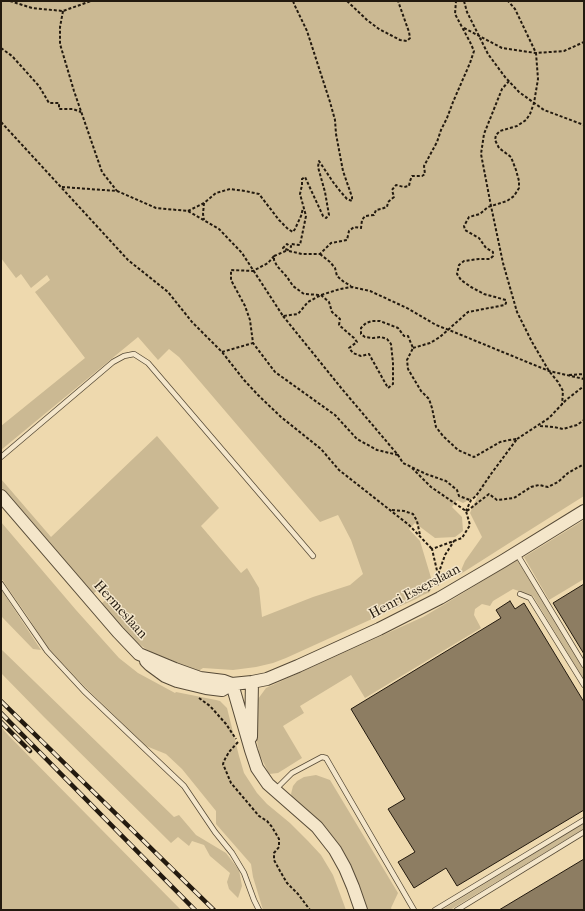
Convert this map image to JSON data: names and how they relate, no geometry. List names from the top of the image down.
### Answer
{
  "streets": {
    "street": ["Henri Esserslaan", "Hermeslaan"]
  }
}
